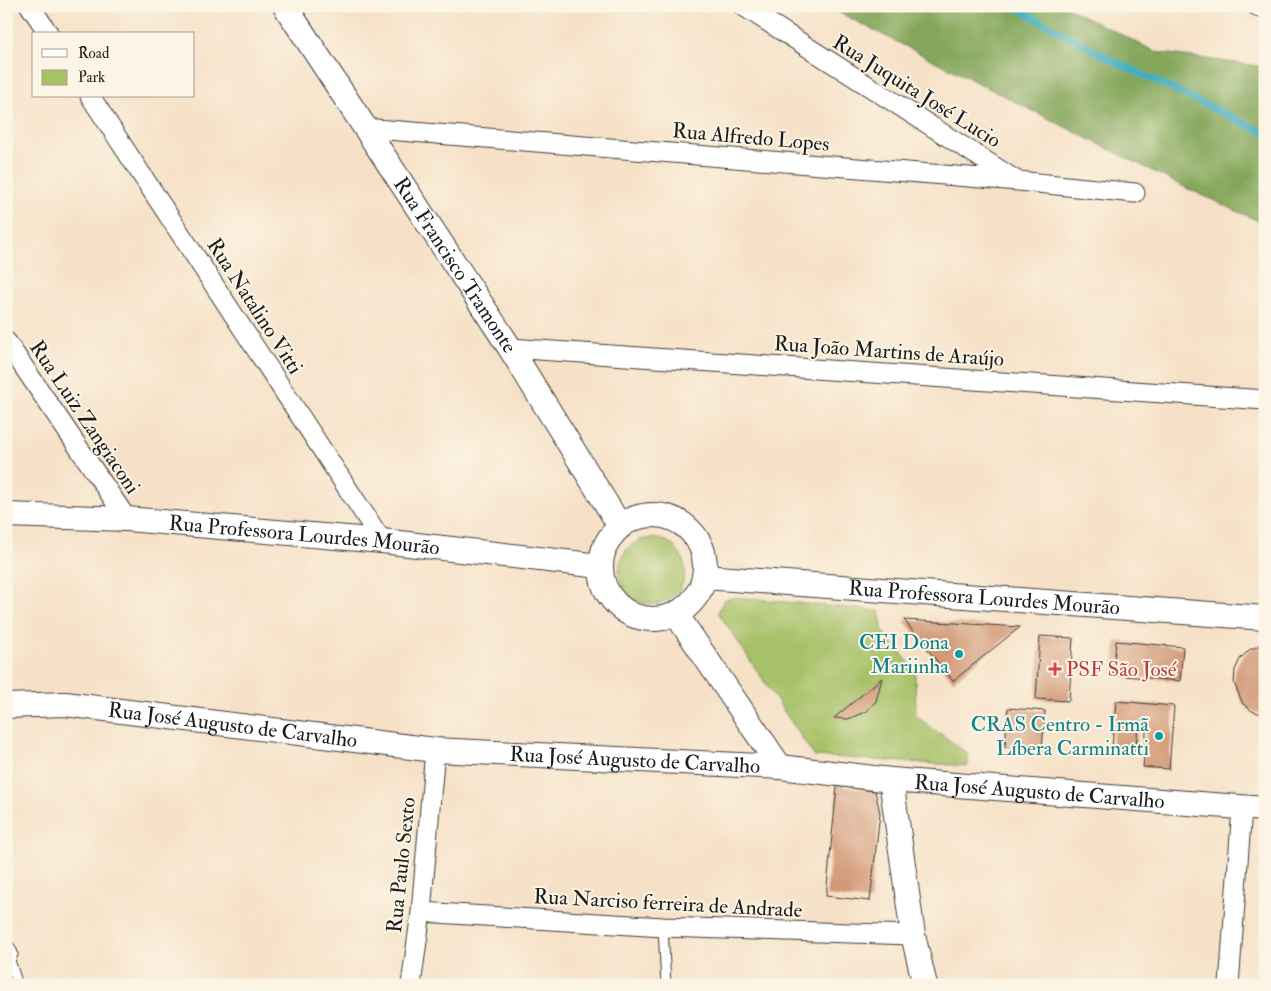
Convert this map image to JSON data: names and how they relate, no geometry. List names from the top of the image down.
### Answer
{
  "streets": {
    "street": [
      "Rua Juquita José Lucio",
      "Rua Alfredo Lopes",
      "Rua Francisco Tramonte",
      "Rua Natalino Vitti",
      "Rua João Martins de Araújo",
      "Rua Luiz Zangiaconi",
      "Rua Professora Lourdes Mourão",
      "Rua José Augusto de Carvalho",
      "Rua Paulo Sexto",
      "Rua Narciso ferreira de Andrade"
    ]
  },
  "crossings": [
    ["Rua Juquita José Lucio", "Rua Alfredo Lopes"],
    ["Rua Alfredo Lopes", "Rua Francisco Tramonte"],
    ["Rua Francisco Tramonte", "Rua João Martins de Araújo"],
    ["Rua Francisco Tramonte", "Rua Professora Lourdes Mourão"],
    ["Rua Natalino Vitti", "Rua Professora Lourdes Mourão"],
    ["Rua Luiz Zangiaconi", "Rua Professora Lourdes Mourão"],
    ["Rua José Augusto de Carvalho", "Rua Paulo Sexto"],
    ["Rua Paulo Sexto", "Rua Narciso ferreira de Andrade"]
  ],
  "places": {
    "other": ["CEI Dona Mariinha", "CRAS Centro - Irmã Líbera Carminatti"],
    "health": ["PSF São José"]
  },
  "legend": ["Road", "Park"]
}
